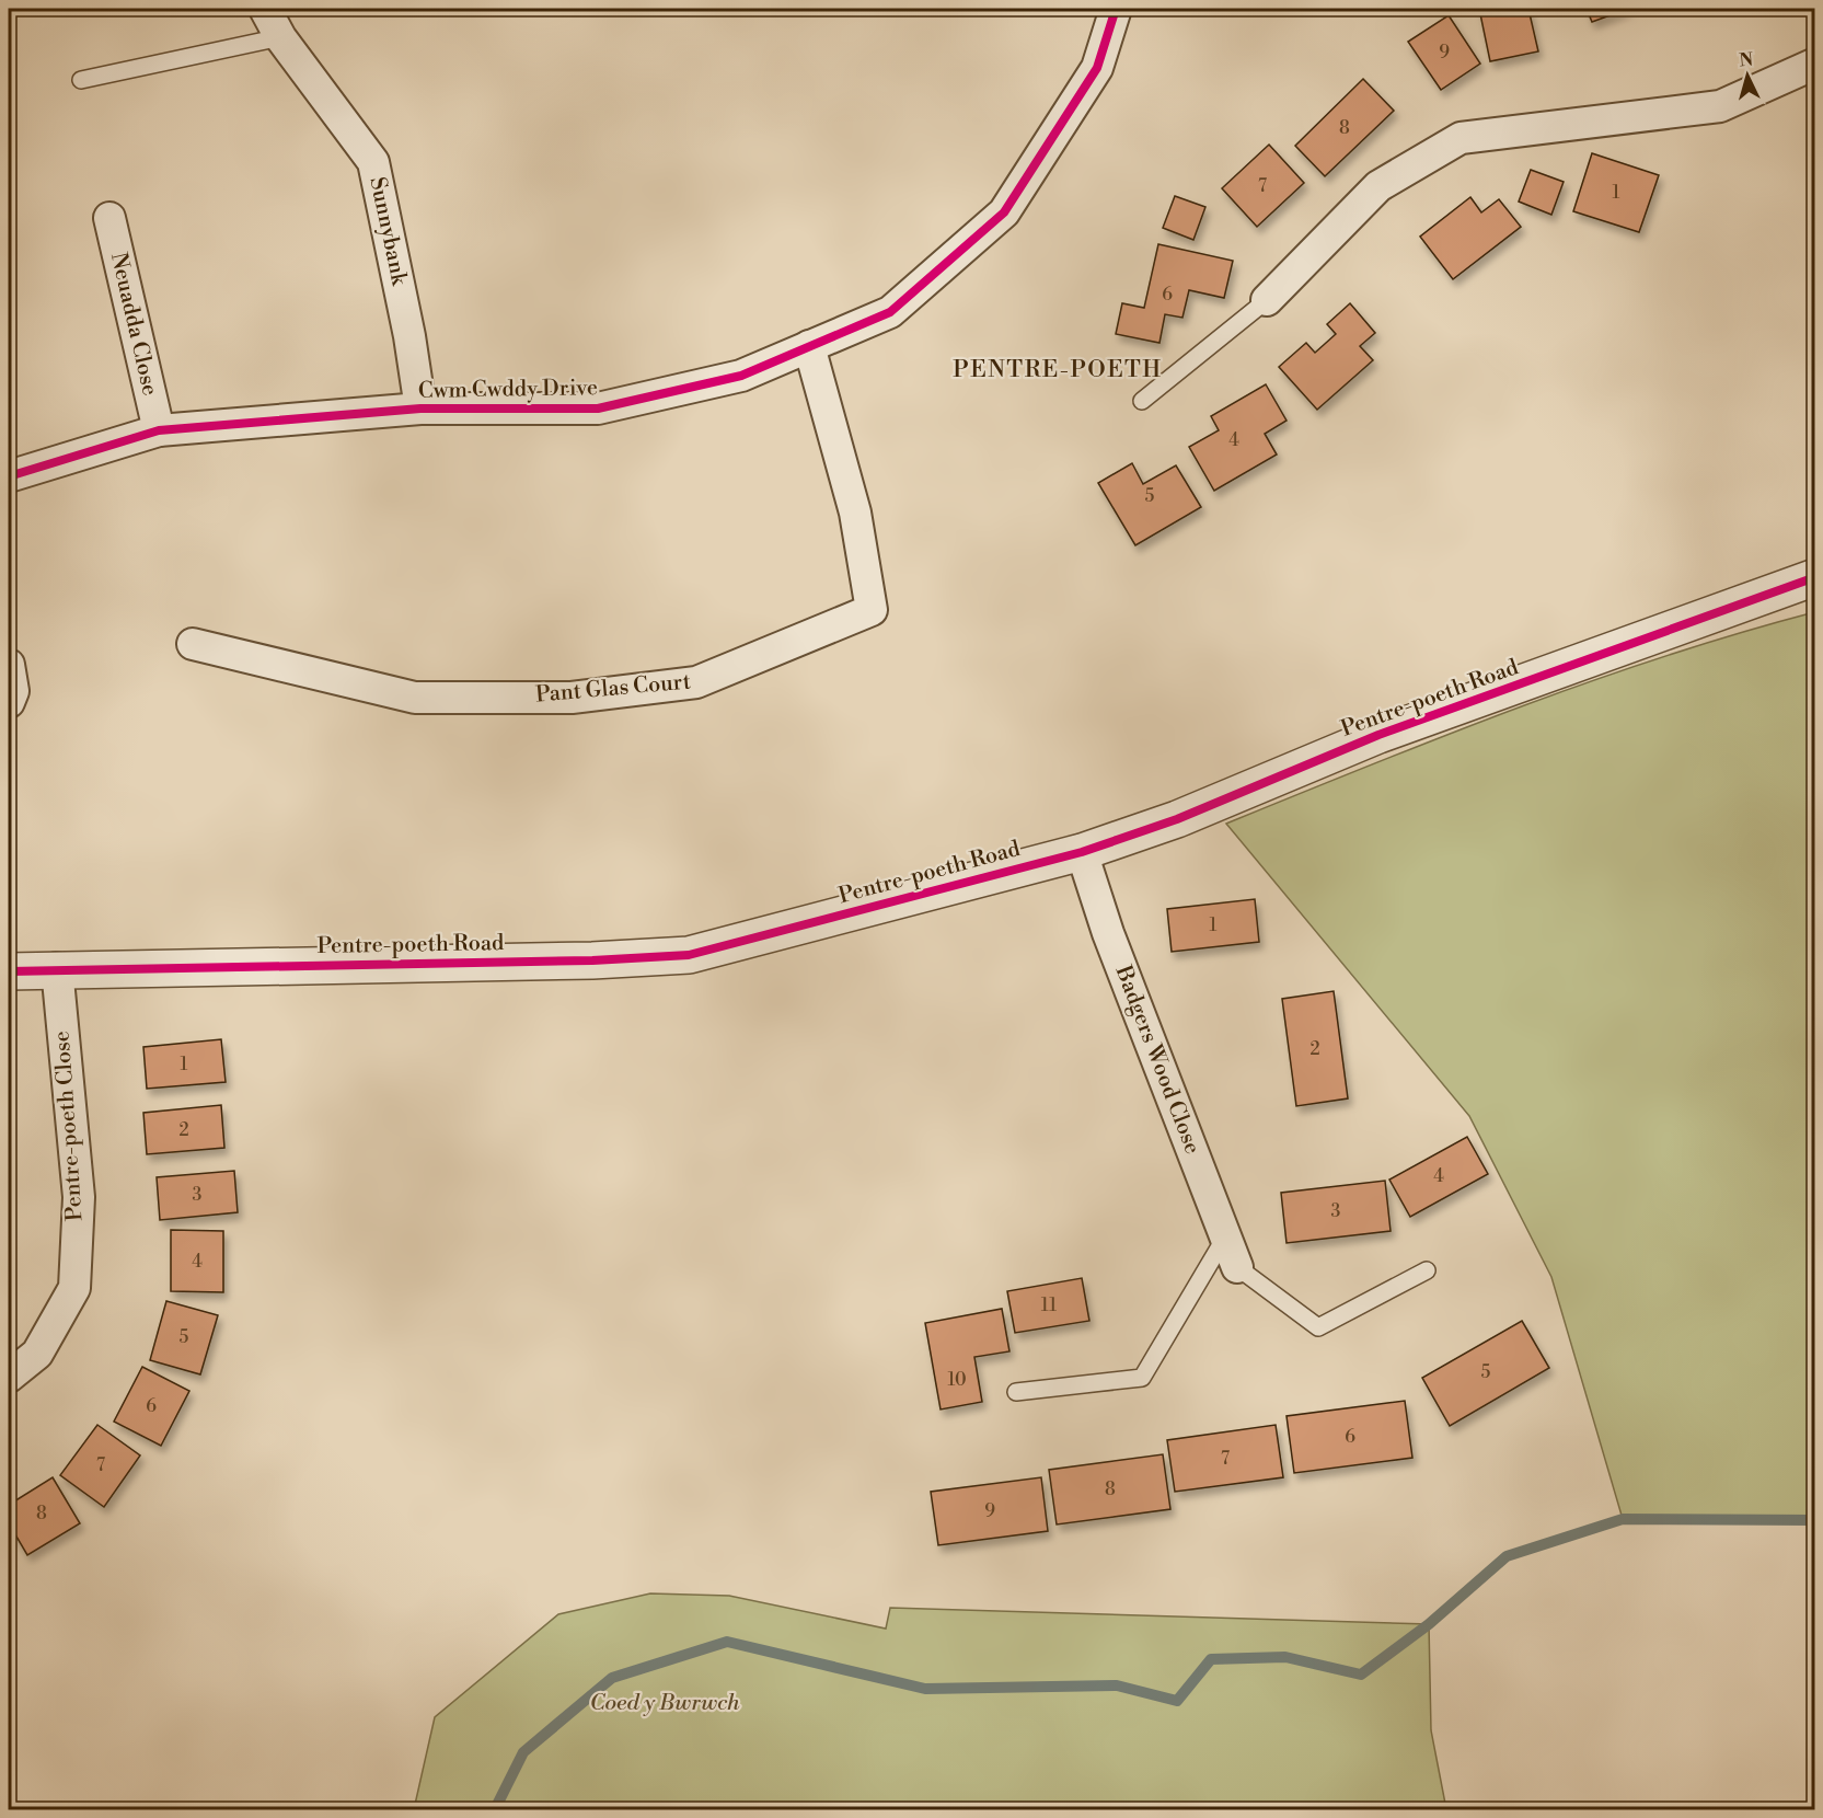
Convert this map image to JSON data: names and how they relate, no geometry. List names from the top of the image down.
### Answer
{
  "streets": {
    "street": [
      "Sunnybank",
      "Neuadda Close",
      "Cwm Cwddy Drive",
      "Pant Glas Court",
      "Pentre-poeth Road",
      "Badgers Wood Close",
      "Pentre-poeth Close"
    ]
  },
  "crossings": [
    ["Sunnybank", "Cwm Cwddy Drive"],
    ["Neuadda Close", "Cwm Cwddy Drive"],
    ["Cwm Cwddy Drive", "Pant Glas Court"],
    ["Pentre-poeth Road", "Badgers Wood Close"],
    ["Pentre-poeth Road", "Pentre-poeth Close"]
  ],
  "districts": ["PENTRE-POETH"],
  "parks": ["Coed y Bwrwch"],
  "house_numbers": [
    "9",
    "8",
    "7",
    "1",
    "6",
    "4",
    "5",
    "1",
    "2",
    "1",
    "2",
    "4",
    "3",
    "3",
    "4",
    "11",
    "5",
    "5",
    "10",
    "6",
    "6",
    "7",
    "7",
    "8",
    "9",
    "8"
  ],
  "north": "top"
}
